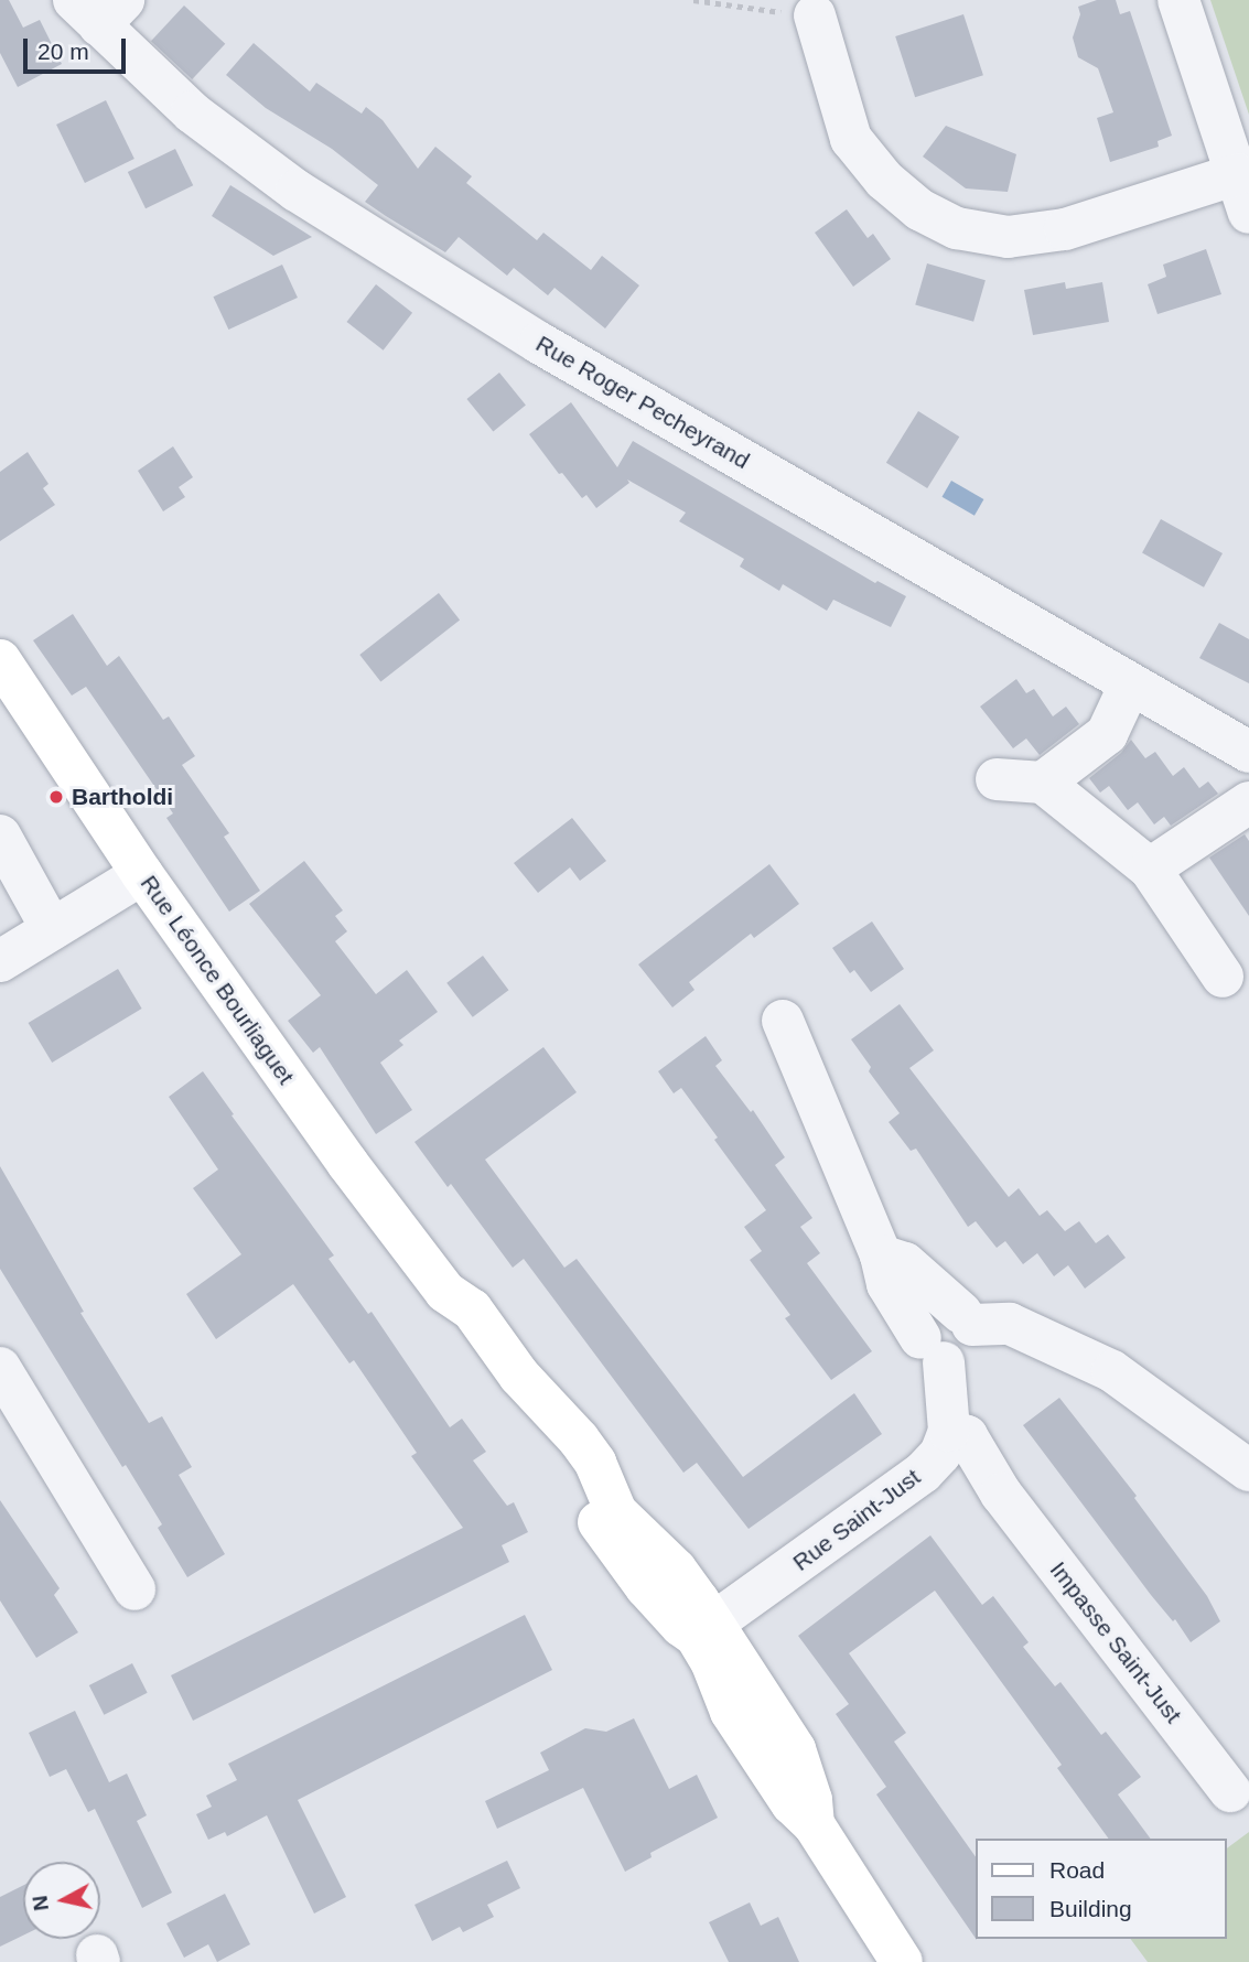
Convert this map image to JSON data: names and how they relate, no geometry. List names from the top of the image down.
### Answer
{
  "streets": {
    "main road": ["Rue Léonce Bourliaguet"],
    "street": ["Rue Roger Pecheyrand", "Rue Saint-Just", "Impasse Saint-Just"]
  },
  "crossings": [
    ["Rue Léonce Bourliaguet", "Rue Saint-Just"],
    ["Rue Saint-Just", "Impasse Saint-Just"]
  ],
  "places": ["Bartholdi"],
  "legend": ["Road", "Building"],
  "scale_bar": "20 m",
  "north": "left"
}
